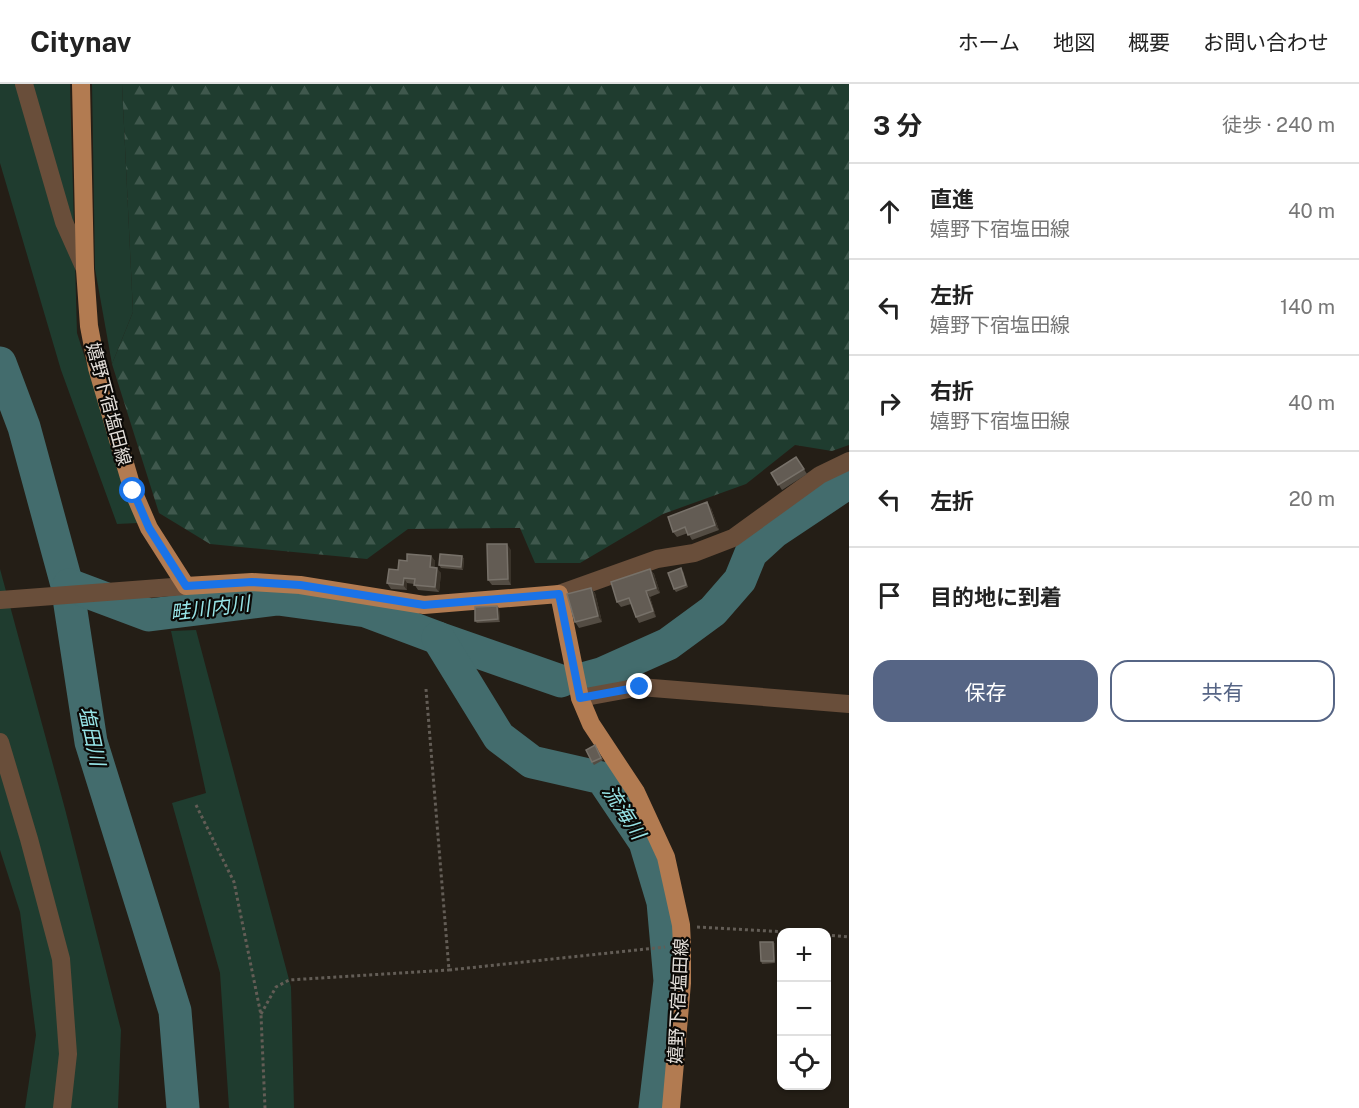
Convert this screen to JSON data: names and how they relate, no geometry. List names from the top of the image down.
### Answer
{
  "streets": {
    "main road": ["嬉野下宿塩田線"]
  },
  "water": ["畦川内川", "塩田川", "流海川"],
  "page": {
    "header": "Citynav",
    "nav": [
      "ホーム",
      "地図",
      "概要",
      "お問い合わせ"
    ],
    "heading": ["3 分", "徒歩 · 240 m"],
    "list": [
      ["直進", "嬉野下宿塩田線", "40 m"],
      ["左折", "嬉野下宿塩田線", "140 m"],
      ["右折", "嬉野下宿塩田線", "40 m"],
      ["左折", "20 m"],
      "目的地に到着"
    ],
    "buttons": ["保存", "共有"],
    "map_buttons": ["+", "−"]
  }
}
